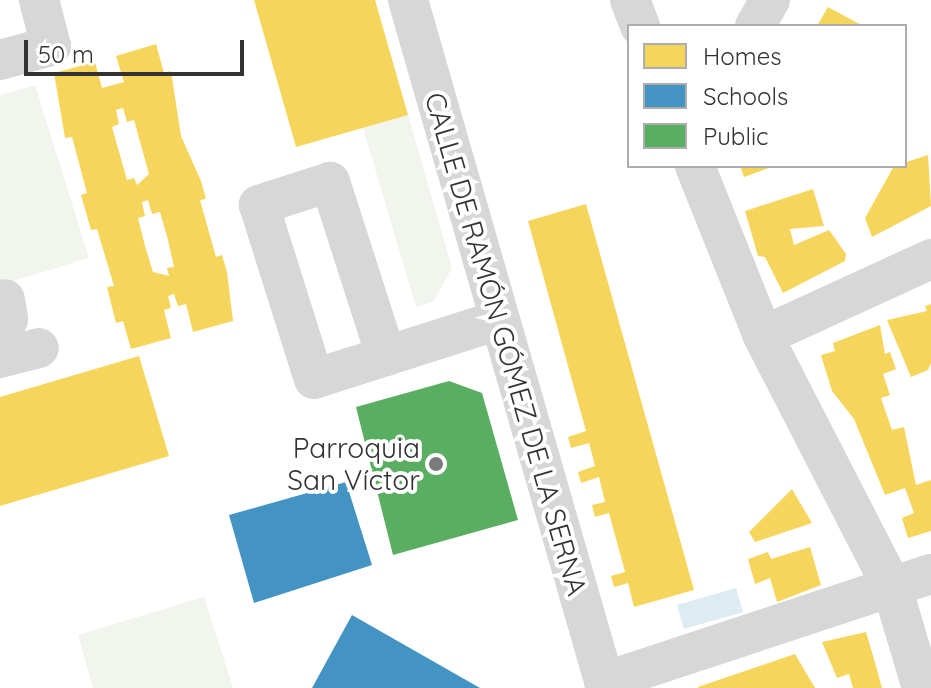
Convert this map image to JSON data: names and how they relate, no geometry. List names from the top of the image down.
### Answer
{
  "streets": {
    "street": ["CALLE DE RAMÓN GÓMEZ DE LA SERNA"]
  },
  "places": ["Parroquia San Víctor"],
  "legend": ["Homes", "Schools", "Public"],
  "scale_bar": "50 m"
}
